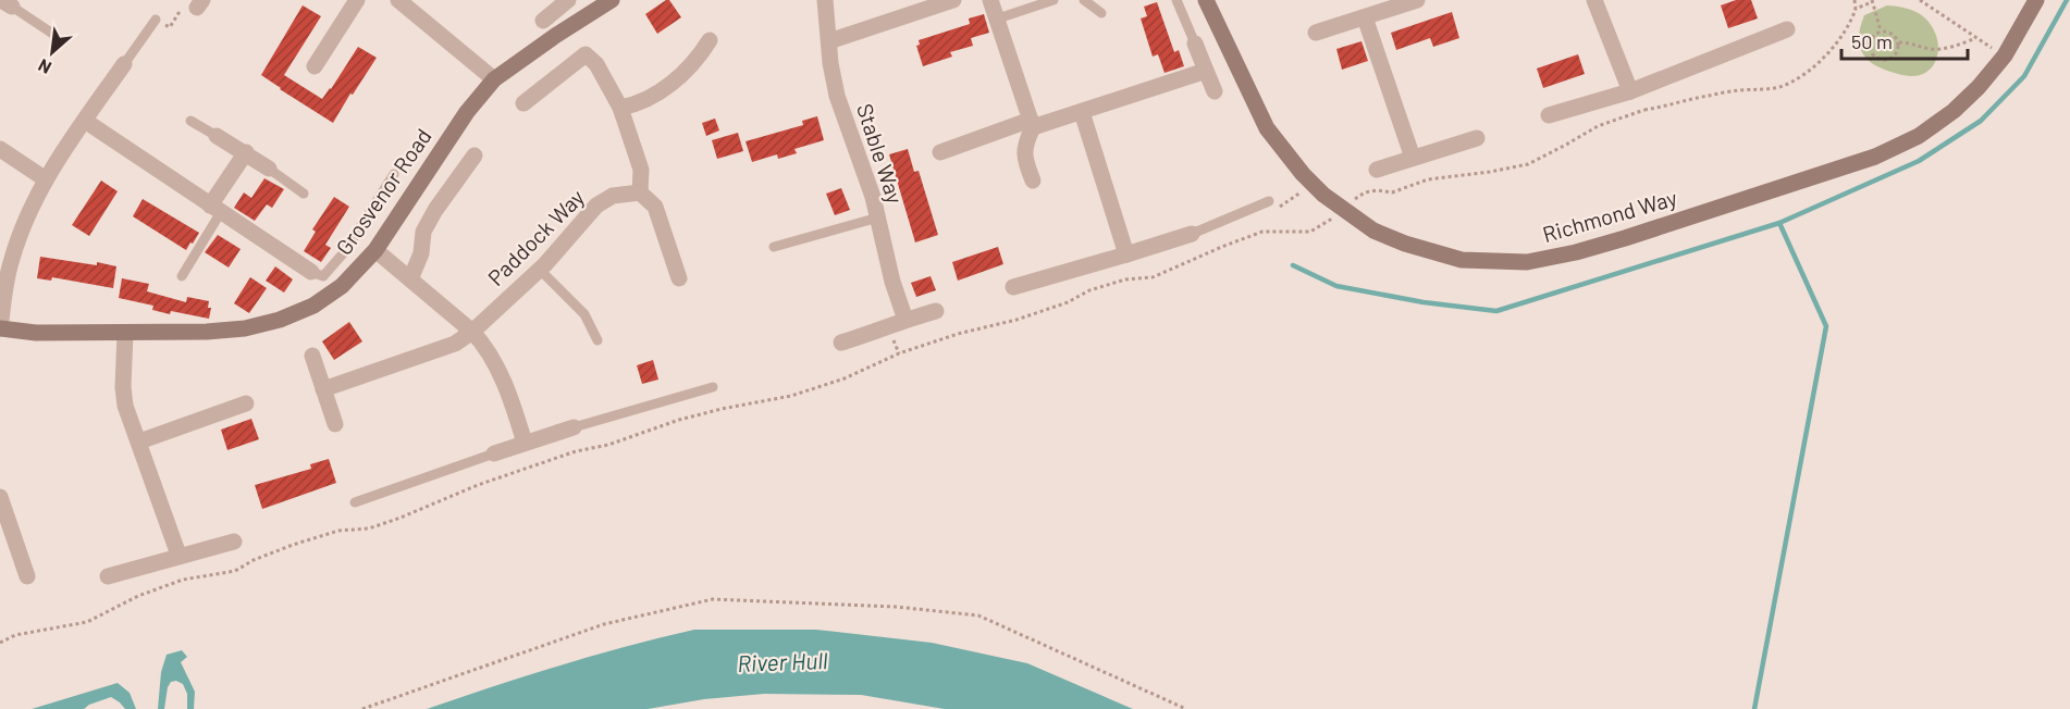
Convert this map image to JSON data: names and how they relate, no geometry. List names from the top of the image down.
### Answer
{
  "streets": {
    "street": [
      "Stable Way",
      "Grosvenor Road",
      "Richmond Way",
      "Paddock Way"
    ]
  },
  "water": ["River Hull"],
  "scale_bar": "50 m",
  "north": "bottom left"
}
